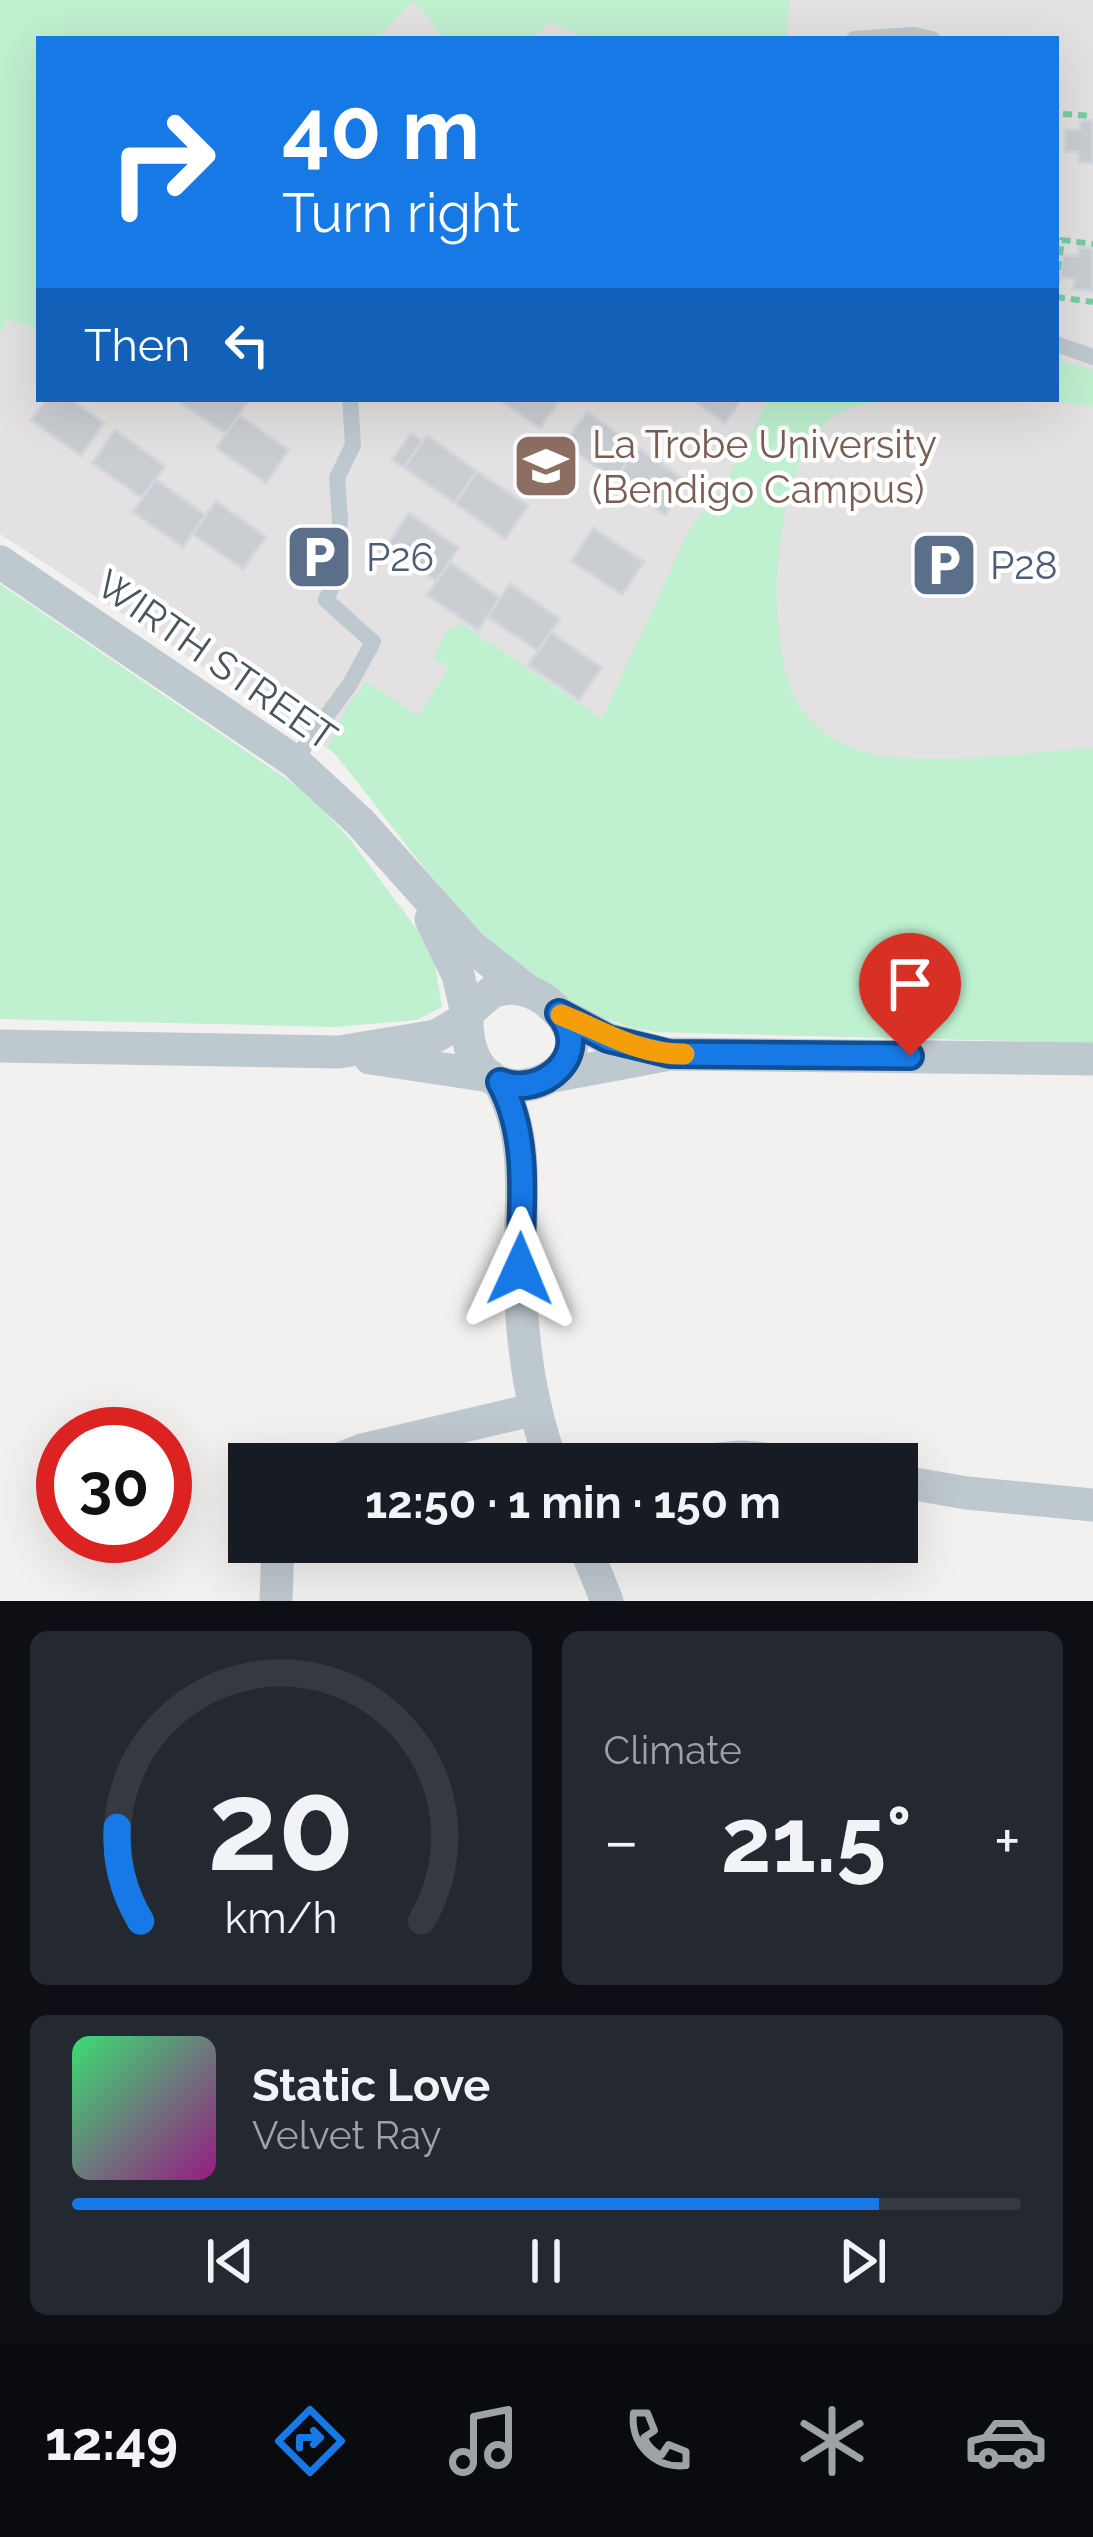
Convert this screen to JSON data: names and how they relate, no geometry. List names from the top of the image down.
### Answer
{
  "streets": {
    "street": ["WIRTH STREET"]
  },
  "places": {
    "school or university": ["La Trobe University (Bendigo Campus)"],
    "parking": ["P26", "P28"]
  },
  "page": {
    "turn": ["40 m", "Turn right"],
    "then": "Then",
    "limit": "30",
    "trip": "12:50 · 1 min · 150 m",
    "tile": "Climate",
    "heat": ["−", "21.5°", "+"],
    "song": ["Static Love", "Velvet Ray"],
    "tabs": "12:49",
    "gauge": ["20", "km/h"]
  }
}
